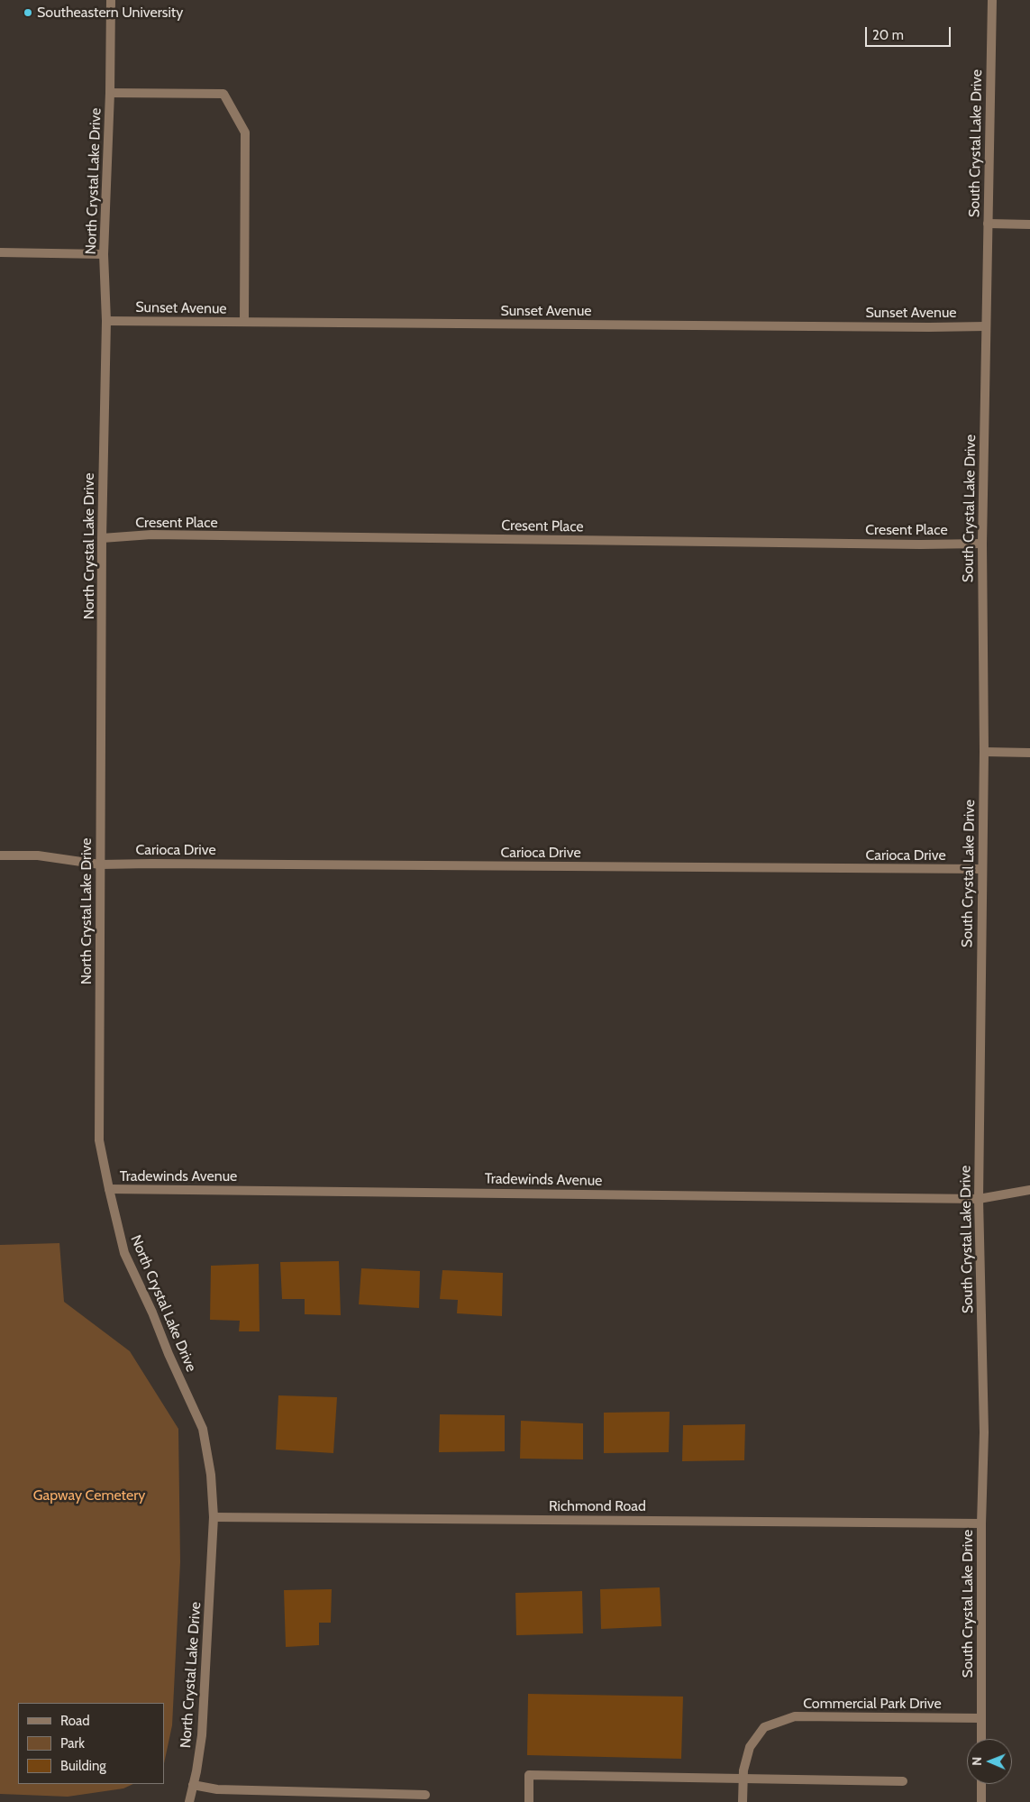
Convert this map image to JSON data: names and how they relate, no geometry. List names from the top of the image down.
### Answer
{
  "streets": {
    "street": [
      "South Crystal Lake Drive",
      "North Crystal Lake Drive",
      "Sunset Avenue",
      "Cresent Place",
      "Carioca Drive",
      "Tradewinds Avenue",
      "Richmond Road",
      "Commercial Park Drive"
    ]
  },
  "crossings": [
    ["South Crystal Lake Drive", "Sunset Avenue"],
    ["South Crystal Lake Drive", "Cresent Place"],
    ["South Crystal Lake Drive", "Carioca Drive"],
    ["South Crystal Lake Drive", "Tradewinds Avenue"],
    ["South Crystal Lake Drive", "Richmond Road"],
    ["South Crystal Lake Drive", "Commercial Park Drive"],
    ["North Crystal Lake Drive", "Sunset Avenue"],
    ["North Crystal Lake Drive", "Cresent Place"],
    ["North Crystal Lake Drive", "Carioca Drive"],
    ["North Crystal Lake Drive", "Tradewinds Avenue"],
    ["North Crystal Lake Drive", "Richmond Road"]
  ],
  "parks": ["Gapway Cemetery"],
  "places": ["Southeastern University"],
  "legend": ["Road", "Park", "Building"],
  "scale_bar": "20 m",
  "north": "left"
}
